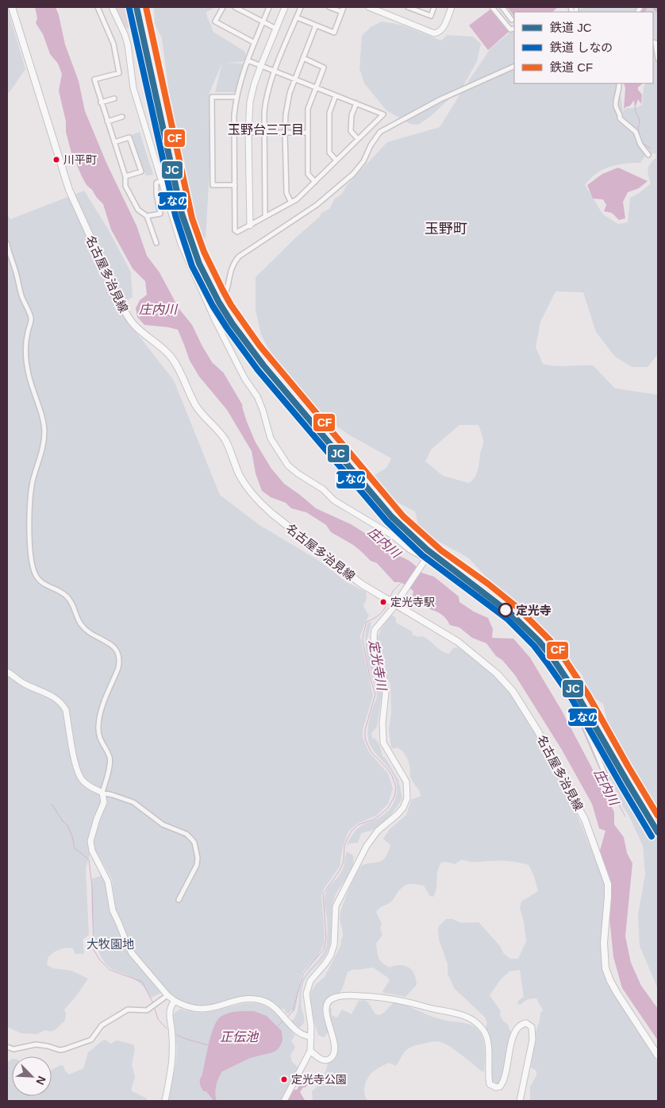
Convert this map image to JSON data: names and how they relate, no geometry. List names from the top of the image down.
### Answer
{
  "streets": {
    "main road": ["名古屋多治見線"]
  },
  "districts": ["玉野台三丁目", "玉野町"],
  "water": ["庄内川", "定光寺川", "正伝池"],
  "parks": ["大牧園地"],
  "places": [
    "川平町",
    "定光寺駅",
    "定光寺",
    "定光寺公園"
  ],
  "lines": ["rail line JC", "rail line CF", "rail line しなの"],
  "legend": ["鉄道 JC", "鉄道 しなの", "鉄道 CF"],
  "north": "bottom right"
}
